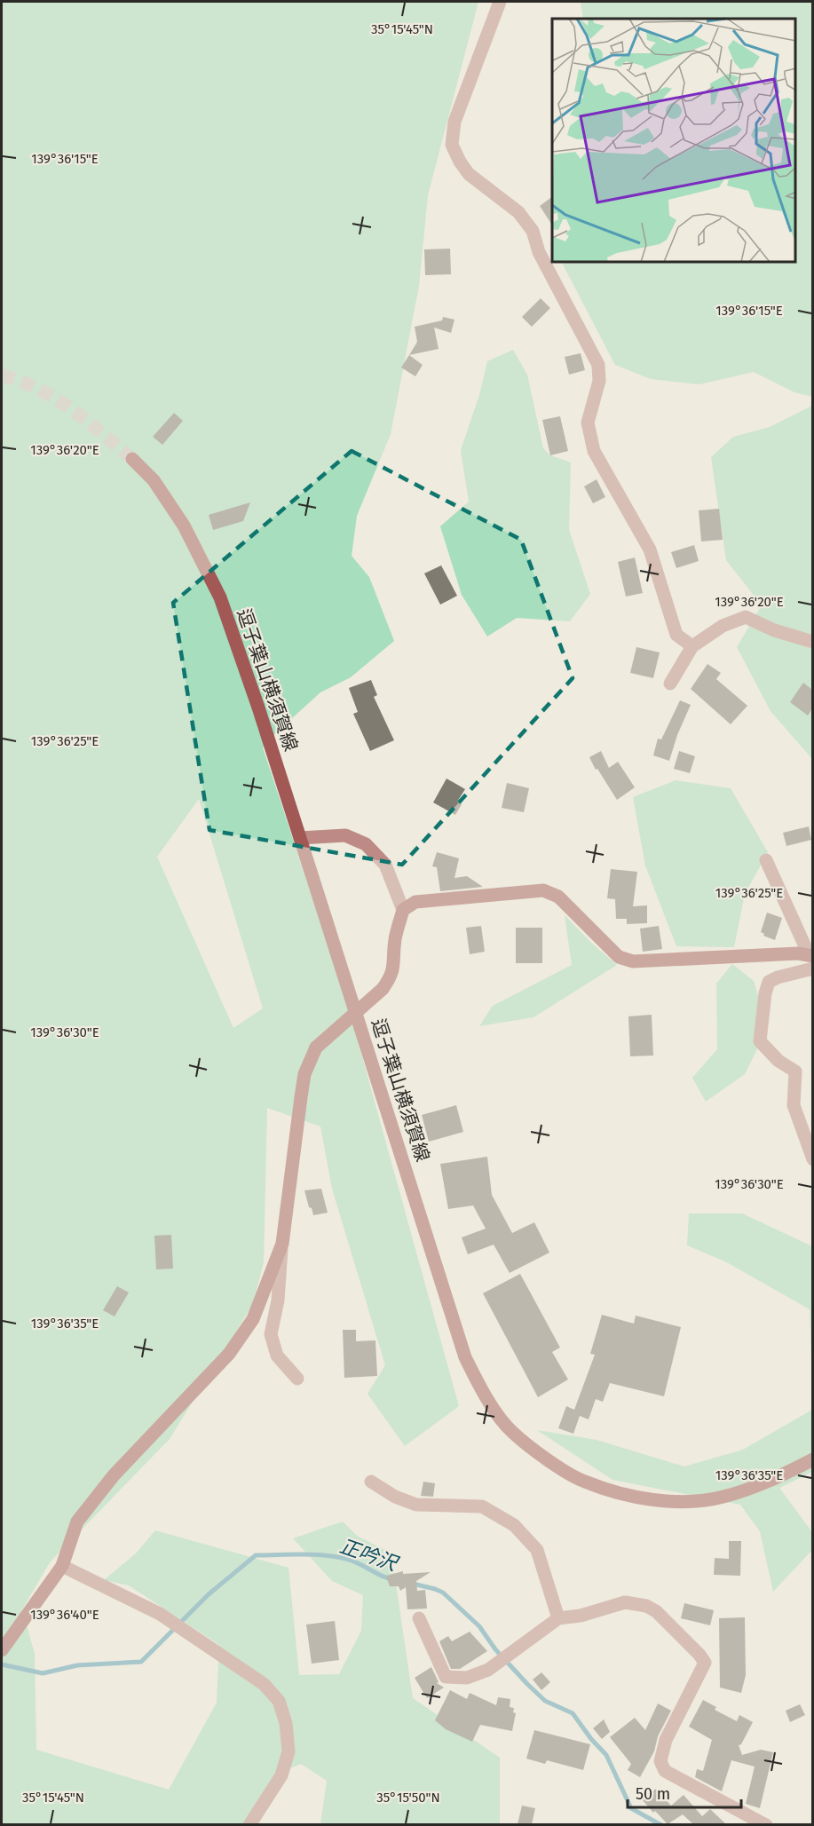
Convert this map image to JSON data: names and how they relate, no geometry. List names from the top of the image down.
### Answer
{
  "streets": {
    "main road": ["逗子葉山横須賀線"]
  },
  "water": ["正吟沢"],
  "scale_bar": "50 m",
  "coordinates": [
    "35°15'45\"N",
    "139°36'15\"E",
    "139°36'20\"E",
    "139°36'25\"E",
    "139°36'30\"E",
    "139°36'35\"E",
    "139°36'40\"E",
    "35°15'50\"N"
  ]
}
